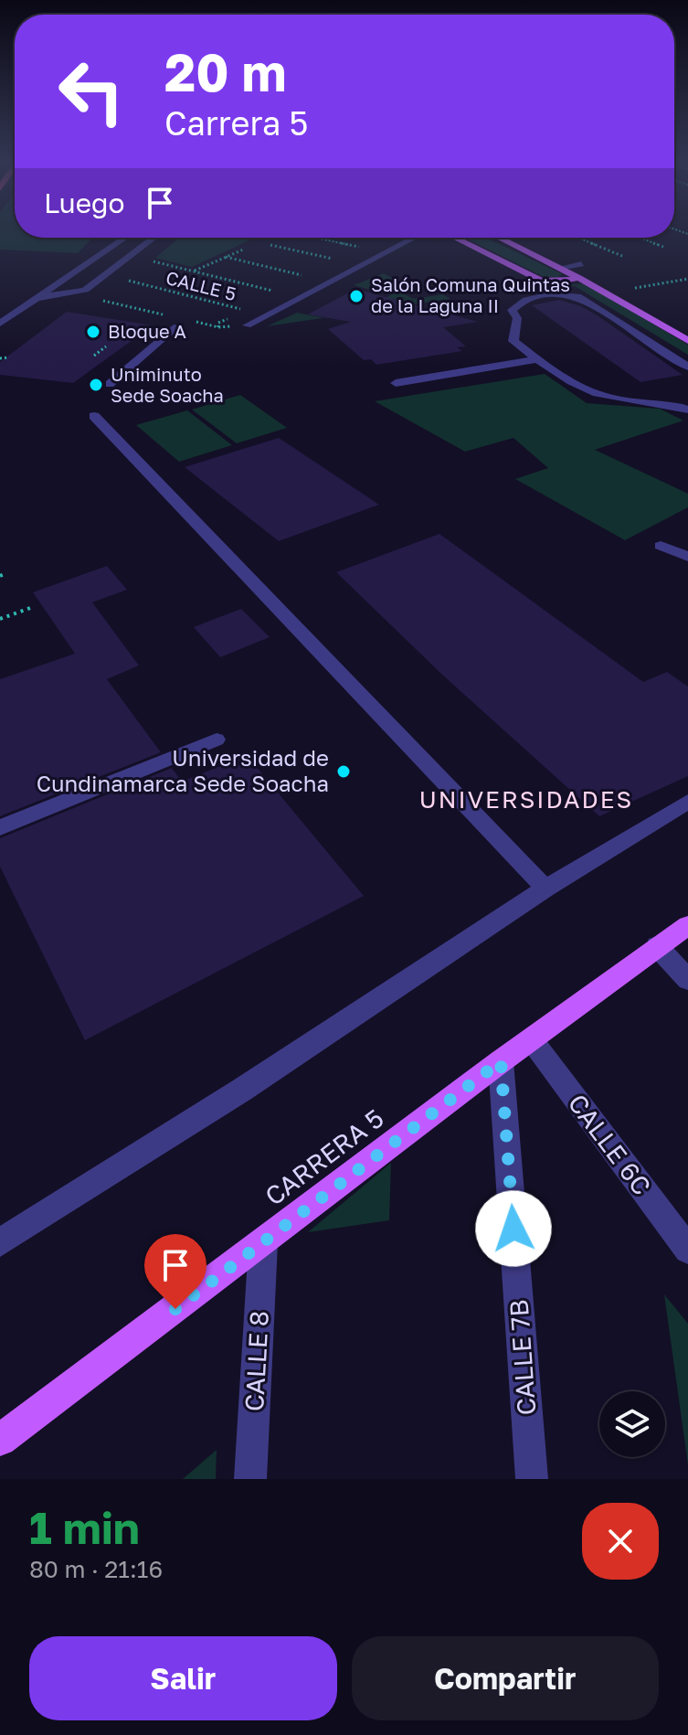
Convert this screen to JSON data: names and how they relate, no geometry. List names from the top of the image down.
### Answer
{
  "streets": {
    "main road": ["CARRERA 5"],
    "street": ["CALLE 6C", "CALLE 7B", "CALLE 8"],
    "path": ["CALLE 5"]
  },
  "crossings": [
    ["CALLE 6C", "CARRERA 5"],
    ["CARRERA 5", "CALLE 7B"],
    ["CARRERA 5", "CALLE 8"]
  ],
  "districts": ["UNIVERSIDADES"],
  "places": [
    "Salón Comuna Quintas de la Laguna II",
    "Bloque A",
    "Uniminuto Sede Soacha",
    "Universidad de Cundinamarca Sede Soacha"
  ],
  "page": {
    "turn": ["20 m", "Carrera 5"],
    "then": "Luego",
    "heading": ["1 min", "80 m · 21:16"],
    "buttons": ["Salir", "Compartir"]
  }
}
